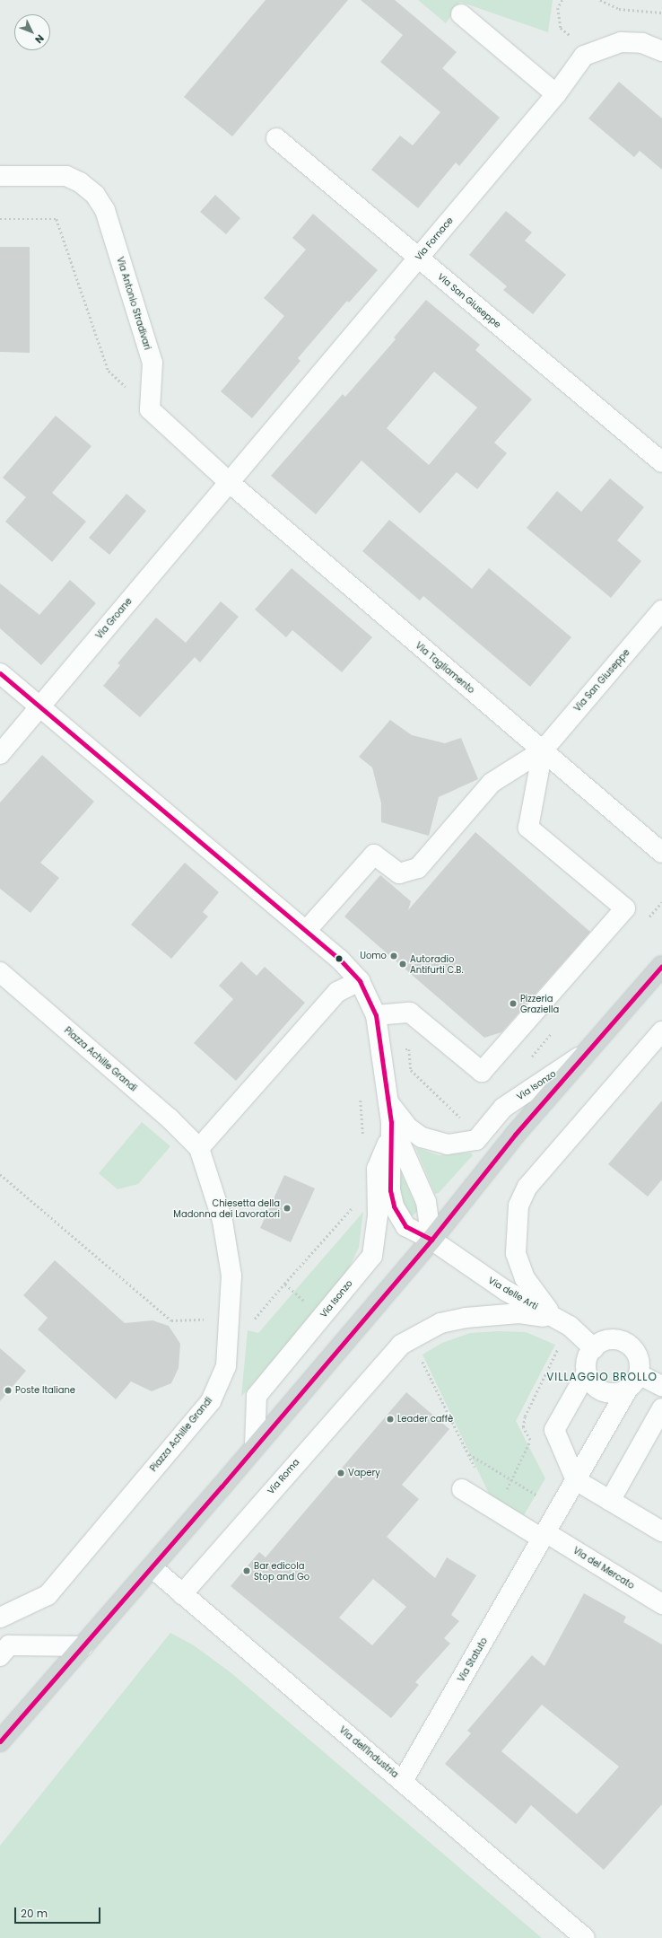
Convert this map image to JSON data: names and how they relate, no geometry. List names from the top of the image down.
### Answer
{
  "streets": {
    "street": [
      "Via Fornace",
      "Via San Giuseppe",
      "Via Antonio Stradivari",
      "Via Groane",
      "Via Tagliamento",
      "Piazza Achille Grandi",
      "Via Isonzo",
      "Via delle Arti",
      "Via Roma",
      "Via del Mercato",
      "Via Statuto",
      "Via dell'Industria"
    ]
  },
  "crossings": [
    ["Via Fornace", "Via San Giuseppe"],
    ["Via Fornace", "Via Groane"],
    ["Via Fornace", "Via Tagliamento"],
    ["Via San Giuseppe", "Via Tagliamento"],
    ["Via Groane", "Via Tagliamento"],
    ["Via delle Arti", "Via Roma"],
    ["Via delle Arti", "Via Statuto"],
    ["Via Roma", "Via dell'Industria"],
    ["Via del Mercato", "Via Statuto"],
    ["Via Statuto", "Via dell'Industria"]
  ],
  "districts": ["VILLAGGIO BROLLO"],
  "places": [
    "Uomo",
    "Autoradio Antifurti C.B.",
    "Pizzeria Graziella",
    "Chiesetta della Madonna dei Lavoratori",
    "Poste Italiane",
    "Leader caffè",
    "Vapery",
    "Bar edicola Stop and Go"
  ],
  "scale_bar": "20 m",
  "north": "bottom right"
}
